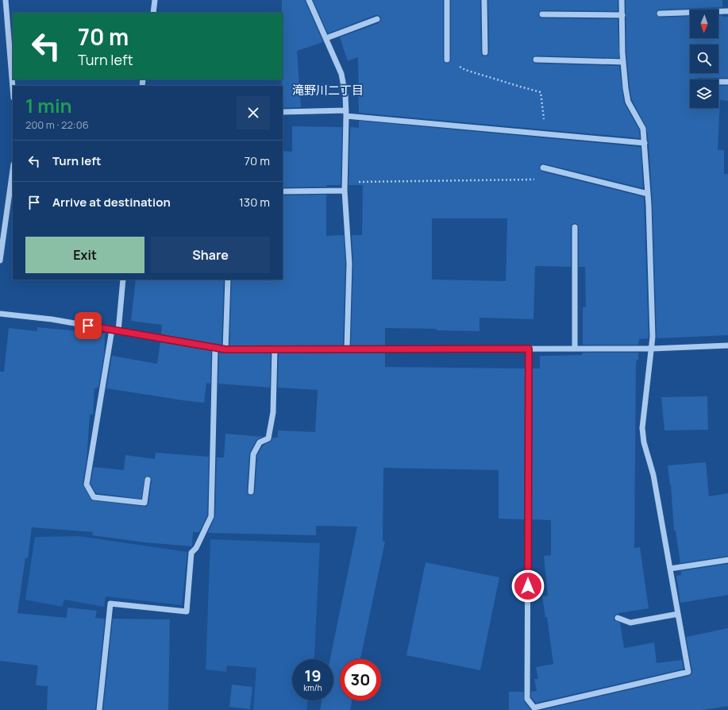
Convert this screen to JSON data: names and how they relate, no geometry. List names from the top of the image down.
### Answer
{
  "districts": ["滝野川二丁目"],
  "north": "bottom",
  "page": {
    "turn": ["70 m", "Turn left"],
    "heading": ["1 min", "200 m · 22:06"],
    "list": [
      {
        "name": "Turn left",
        "value": "70 m"
      },
      {
        "name": "Arrive at destination",
        "value": "130 m"
      }
    ],
    "buttons": ["Exit", "Share"],
    "speed": "19 km/h",
    "limit": "30"
  }
}
